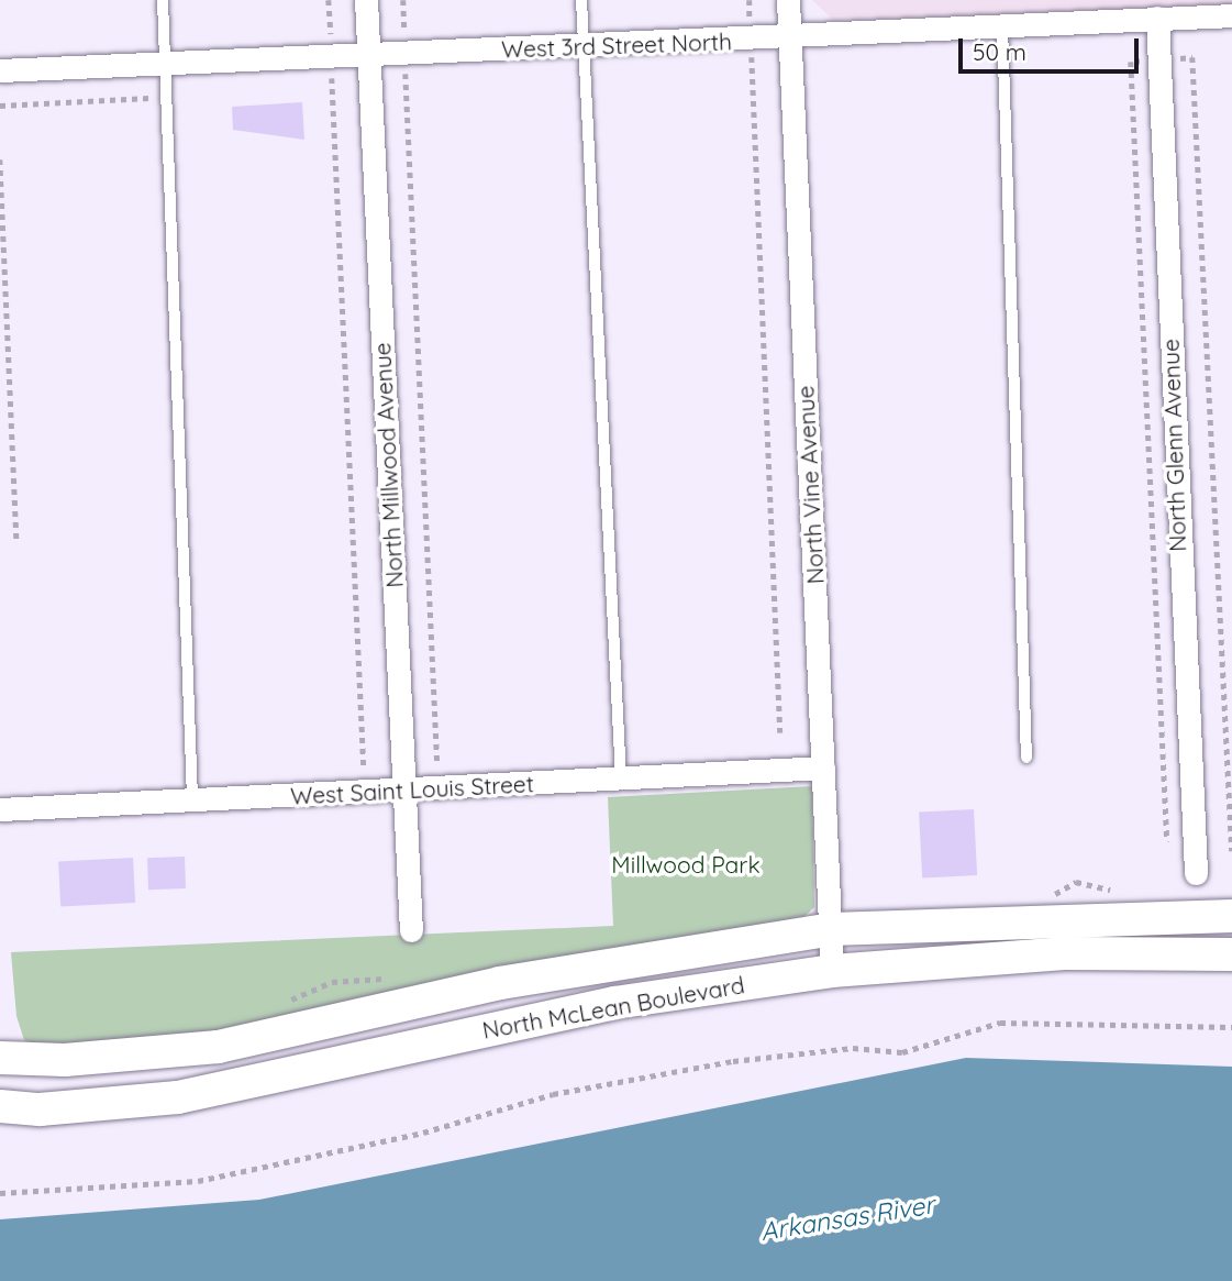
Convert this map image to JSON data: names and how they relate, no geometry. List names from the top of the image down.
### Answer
{
  "streets": {
    "main road": ["North McLean Boulevard"],
    "street": [
      "West 3rd Street North",
      "North Glenn Avenue",
      "North Millwood Avenue",
      "North Vine Avenue",
      "West Saint Louis Street"
    ]
  },
  "crossings": [
    ["West 3rd Street North", "North Glenn Avenue"],
    ["West 3rd Street North", "North Millwood Avenue"],
    ["West 3rd Street North", "North Vine Avenue"],
    ["North Millwood Avenue", "West Saint Louis Street"],
    ["North Vine Avenue", "West Saint Louis Street"],
    ["North Vine Avenue", "North McLean Boulevard"]
  ],
  "water": ["Arkansas River"],
  "parks": ["Millwood Park"],
  "scale_bar": "50 m"
}
